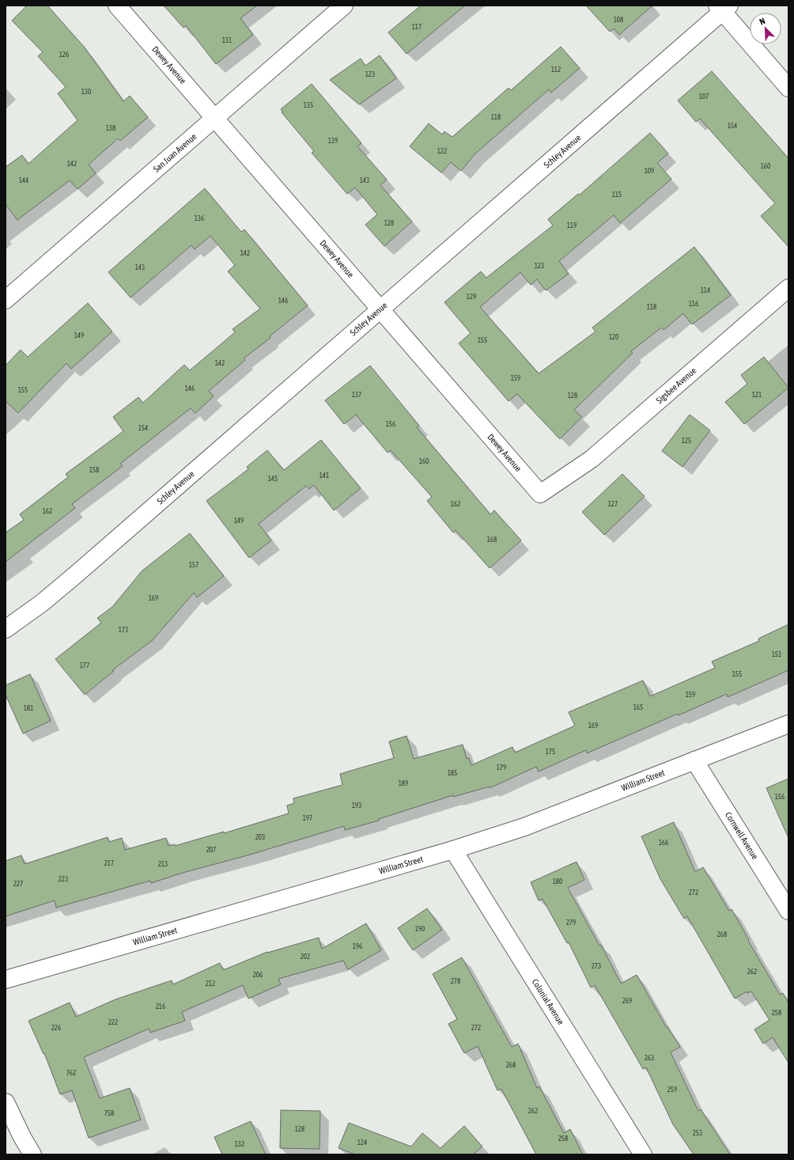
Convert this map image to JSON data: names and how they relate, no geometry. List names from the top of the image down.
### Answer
{
  "streets": {
    "street": [
      "Dewey Avenue",
      "Schley Avenue",
      "San Juan Avenue",
      "Sigsbee Avenue",
      "William Street",
      "Cornwell Avenue",
      "Colonial Avenue"
    ]
  },
  "crossings": [
    ["Dewey Avenue", "Schley Avenue"],
    ["Dewey Avenue", "San Juan Avenue"],
    ["Dewey Avenue", "Sigsbee Avenue"],
    ["William Street", "Cornwell Avenue"],
    ["William Street", "Colonial Avenue"]
  ],
  "house_numbers": [
    "108",
    "117",
    "131",
    "126",
    "112",
    "123",
    "130",
    "107",
    "135",
    "118",
    "154",
    "138",
    "139",
    "122",
    "142",
    "160",
    "109",
    "144",
    "143",
    "115",
    "136",
    "128",
    "119",
    "142",
    "123",
    "143",
    "114",
    "129",
    "146",
    "116",
    "118",
    "149",
    "120",
    "155",
    "142",
    "159",
    "146",
    "155",
    "137",
    "121",
    "128",
    "156",
    "154",
    "125",
    "160",
    "158",
    "141",
    "145",
    "162",
    "127",
    "162",
    "149",
    "168",
    "157",
    "169",
    "173",
    "151",
    "177",
    "155",
    "159",
    "165",
    "181",
    "169",
    "175",
    "179",
    "185",
    "189",
    "156",
    "193",
    "197",
    "203",
    "166",
    "207",
    "217",
    "213",
    "223",
    "180",
    "227",
    "272",
    "279",
    "190",
    "268",
    "196",
    "202",
    "273",
    "262",
    "206",
    "278",
    "212",
    "269",
    "216",
    "258",
    "222",
    "226",
    "272",
    "263",
    "268",
    "762",
    "259",
    "262",
    "758",
    "128",
    "253",
    "258",
    "124",
    "132"
  ],
  "north": "top left"
}
